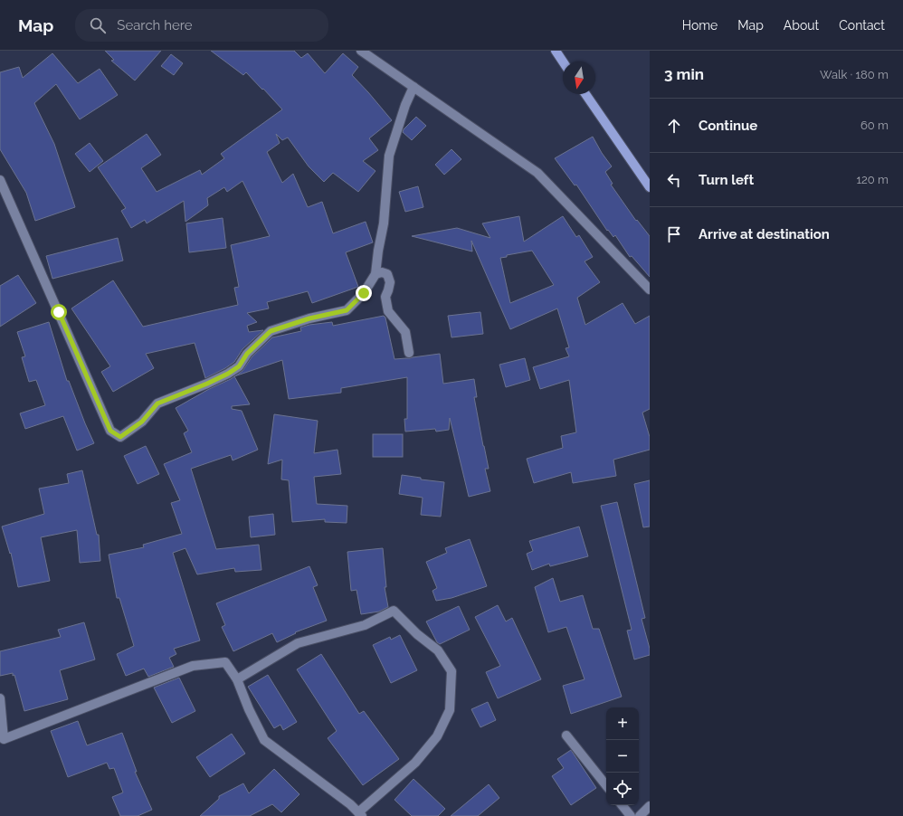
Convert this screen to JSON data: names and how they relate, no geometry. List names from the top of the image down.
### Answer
{
  "north": "bottom",
  "page": {
    "header": "Map",
    "search": "Search here",
    "nav": [
      "Home",
      "Map",
      "About",
      "Contact"
    ],
    "heading": ["3 min", "Walk · 180 m"],
    "list": [
      ["Continue", "60 m"],
      ["Turn left", "120 m"],
      "Arrive at destination"
    ],
    "map_buttons": ["+", "−"]
  }
}
